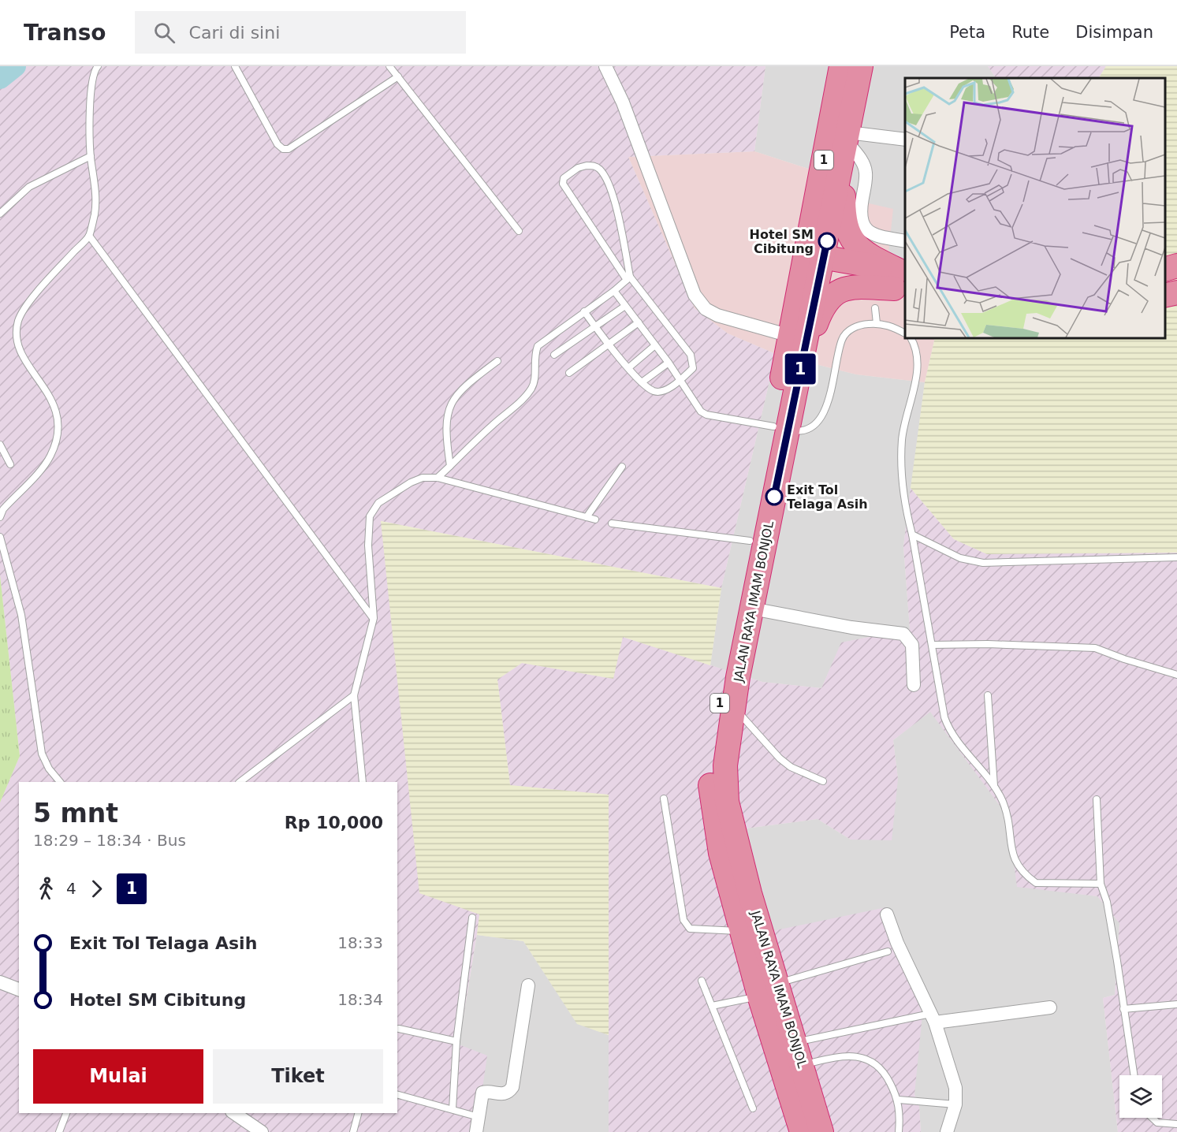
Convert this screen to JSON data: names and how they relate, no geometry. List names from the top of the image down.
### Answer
{
  "streets": {
    "highway": ["1", "JALAN RAYA IMAM BONJOL"]
  },
  "places": ["Hotel SM Cibitung", "Exit Tol Telaga Asih"],
  "lines": ["bus line 1"],
  "page": {
    "header": "Transo",
    "search": "Cari di sini",
    "nav": ["Peta", "Rute", "Disimpan"],
    "on_map": "1",
    "heading": ["5 mnt", "18:29 – 18:34 · Bus", "Rp 10,000"],
    "legs": ["4", "1"],
    "list": [
      {
        "name": "Exit Tol Telaga Asih",
        "value": "18:33"
      },
      {
        "name": "Hotel SM Cibitung",
        "value": "18:34"
      }
    ],
    "buttons": ["Mulai", "Tiket"]
  }
}
